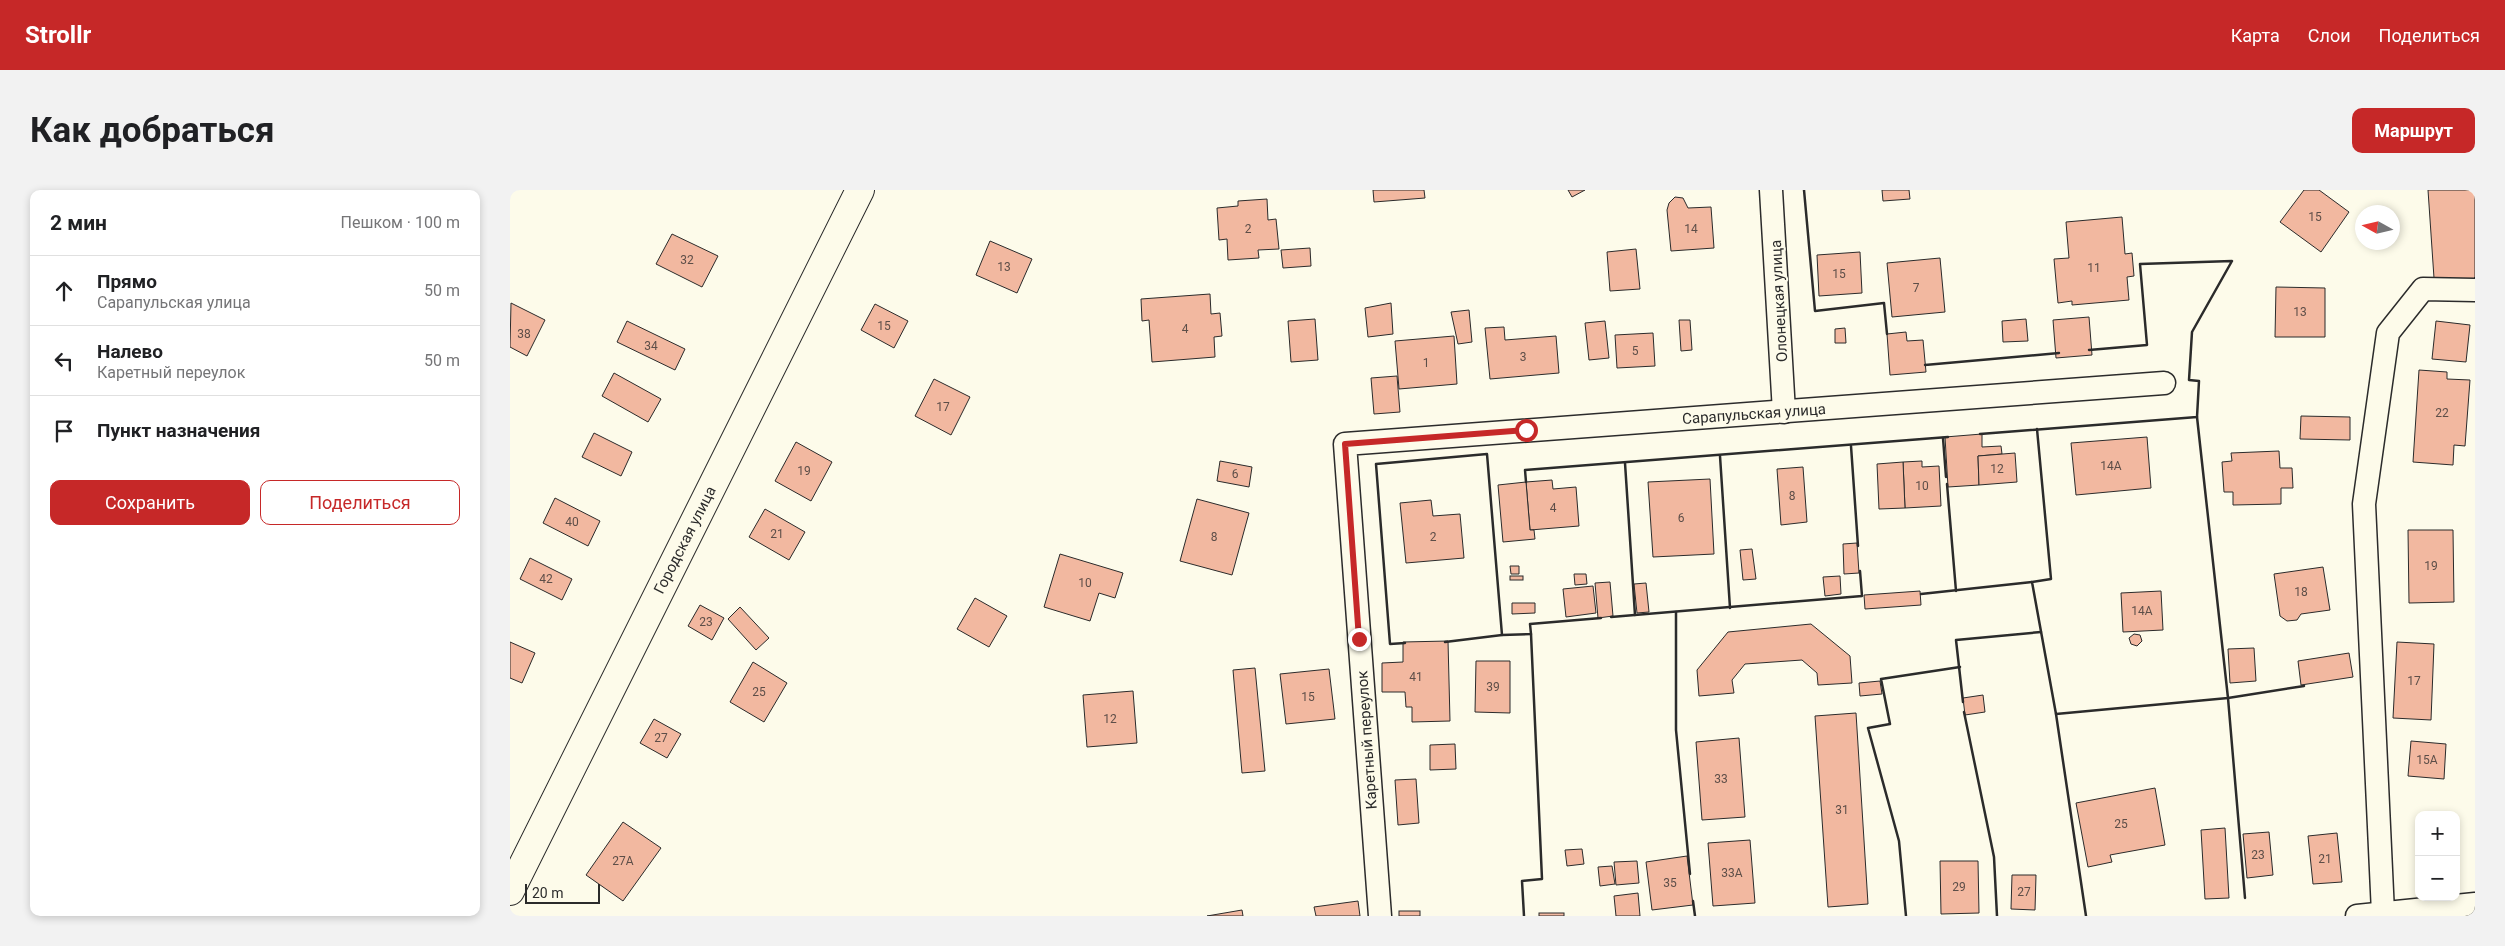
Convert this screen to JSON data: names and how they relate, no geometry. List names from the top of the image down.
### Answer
{
  "streets": {
    "street": [
      "Олонецкая улица",
      "Сарапульская улица",
      "Городская улица",
      "Каретный переулок"
    ]
  },
  "crossings": [
    ["Олонецкая улица", "Сарапульская улица"],
    ["Сарапульская улица", "Каретный переулок"]
  ],
  "house_numbers": [
    "15",
    "2",
    "14",
    "32",
    "13",
    "11",
    "15",
    "7",
    "13",
    "15",
    "4",
    "38",
    "34",
    "5",
    "3",
    "1",
    "17",
    "22",
    "14А",
    "12",
    "19",
    "6",
    "10",
    "8",
    "4",
    "6",
    "40",
    "21",
    "8",
    "2",
    "19",
    "42",
    "10",
    "18",
    "14А",
    "23",
    "41",
    "17",
    "39",
    "25",
    "15",
    "12",
    "27",
    "15А",
    "33",
    "31",
    "25",
    "23",
    "21",
    "27А",
    "33А",
    "35",
    "29",
    "27"
  ],
  "scale_bar": "20 m",
  "north": "left",
  "page": {
    "header": "Strollr",
    "nav": ["Карта", "Слои", "Поделиться"],
    "buttons": [
      "Маршрут",
      ["Сохранить", "Поделиться"]
    ],
    "title": "Как добраться",
    "heading": ["2 мин", "Пешком · 100 m"],
    "list": [
      ["Прямо", "Сарапульская улица", "50 m"],
      ["Налево", "Каретный переулок", "50 m"],
      "Пункт назначения"
    ],
    "map_buttons": ["+", "−"],
    "scale": "20 m"
  }
}
